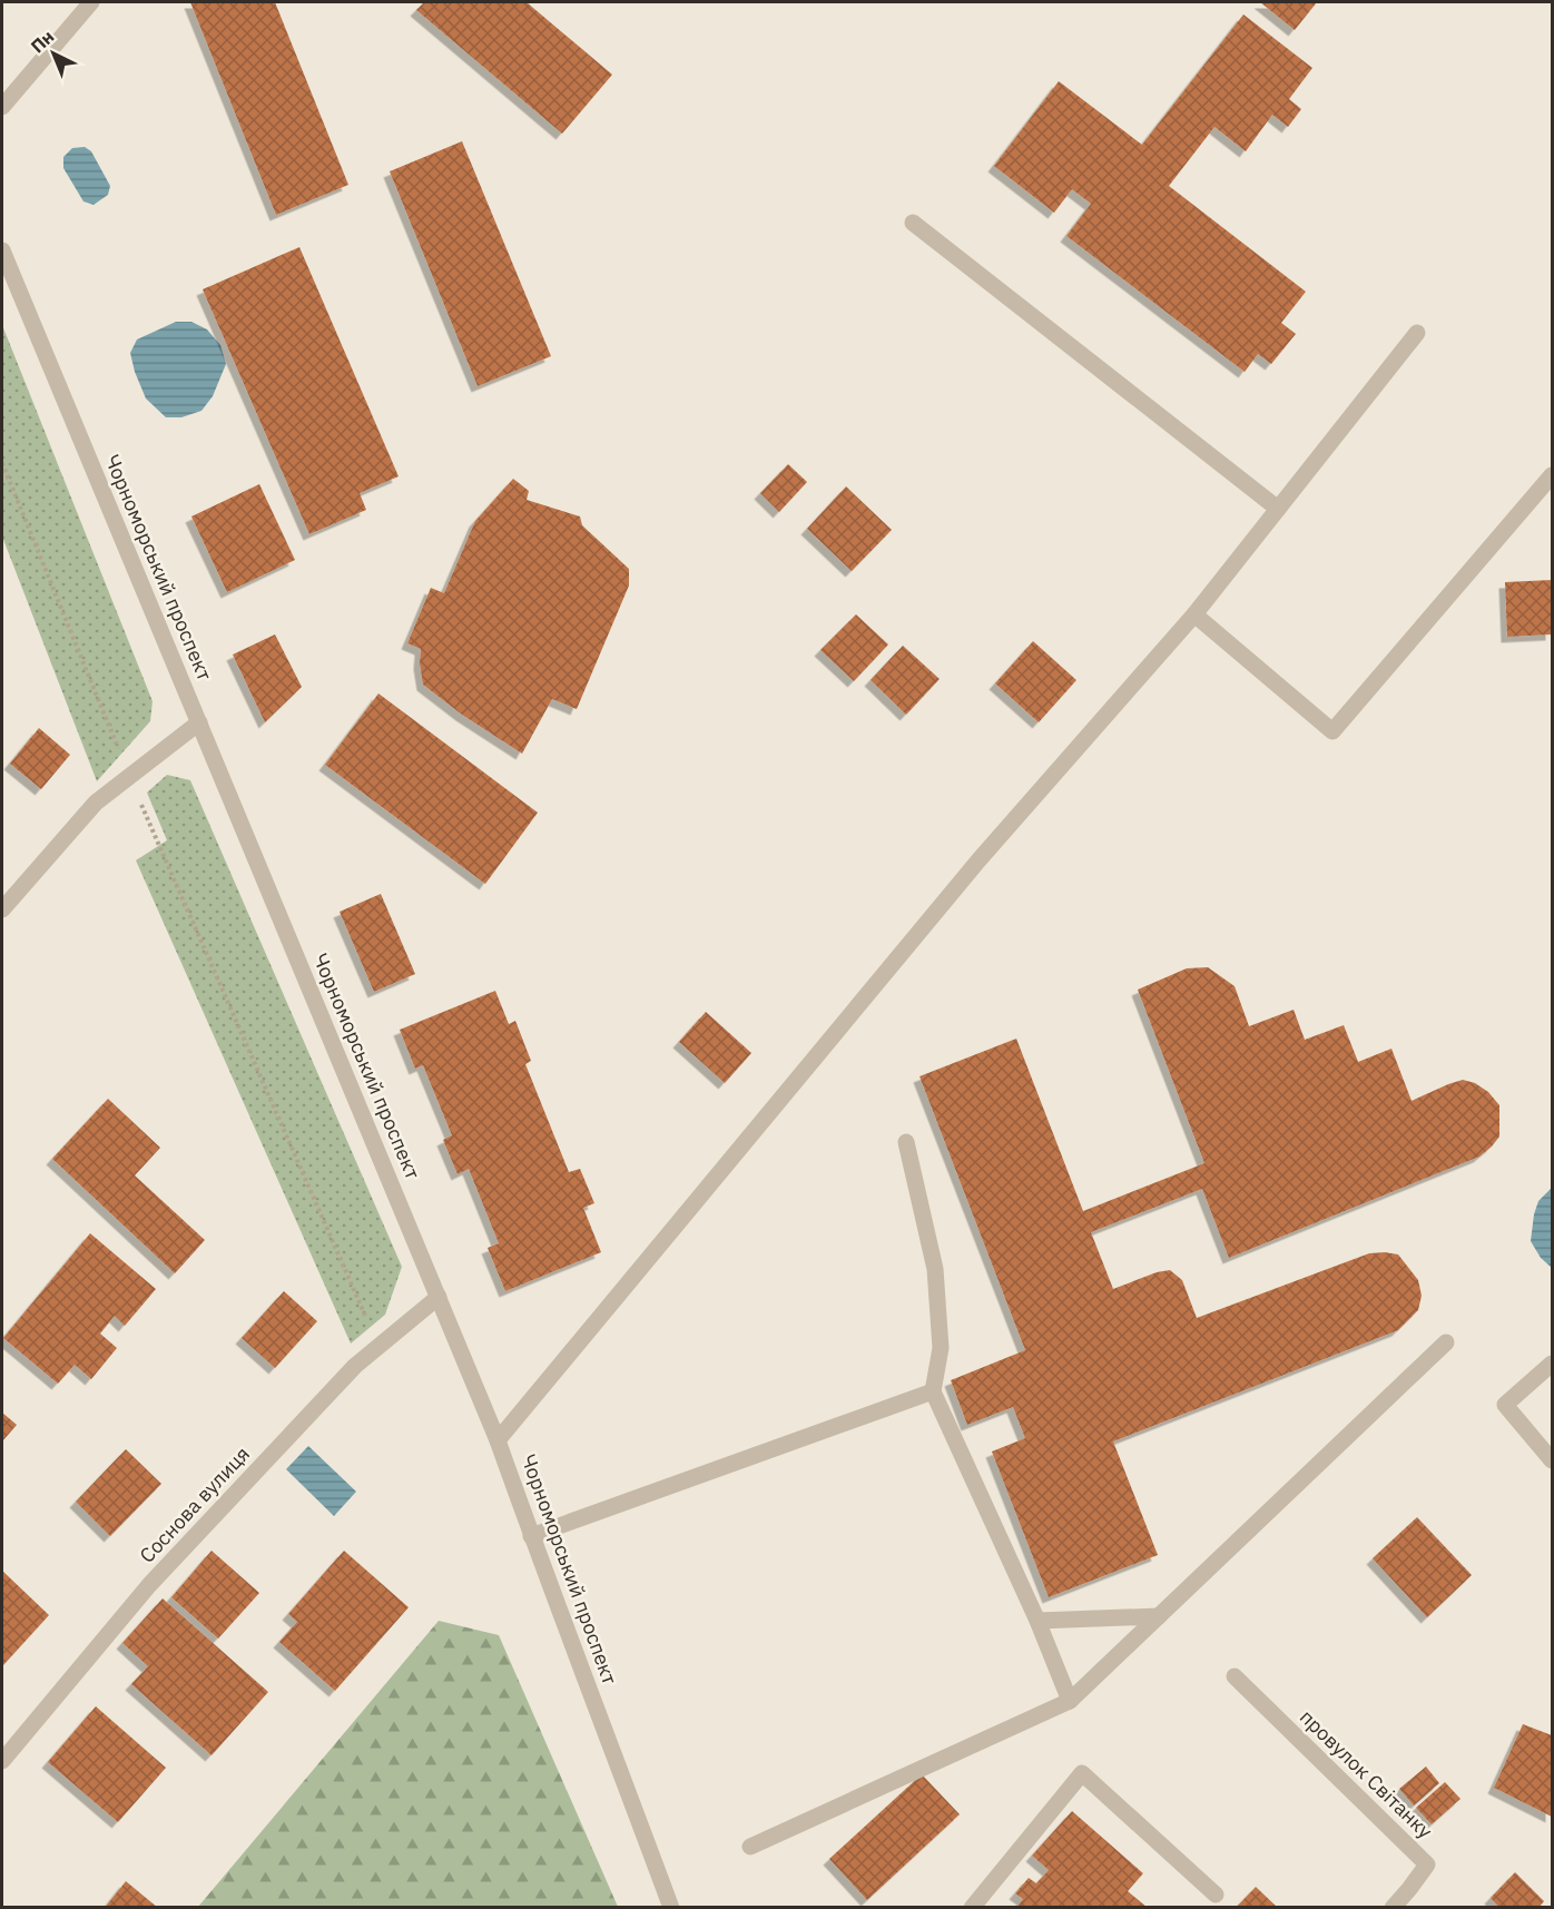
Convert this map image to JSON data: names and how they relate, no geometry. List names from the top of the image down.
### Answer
{
  "streets": {
    "street": ["Чорноморський проспект", "Соснова вулиця", "провулок Світанку"]
  },
  "crossings": [
    ["Чорноморський проспект", "Соснова вулиця"]
  ],
  "north": "top left"
}
